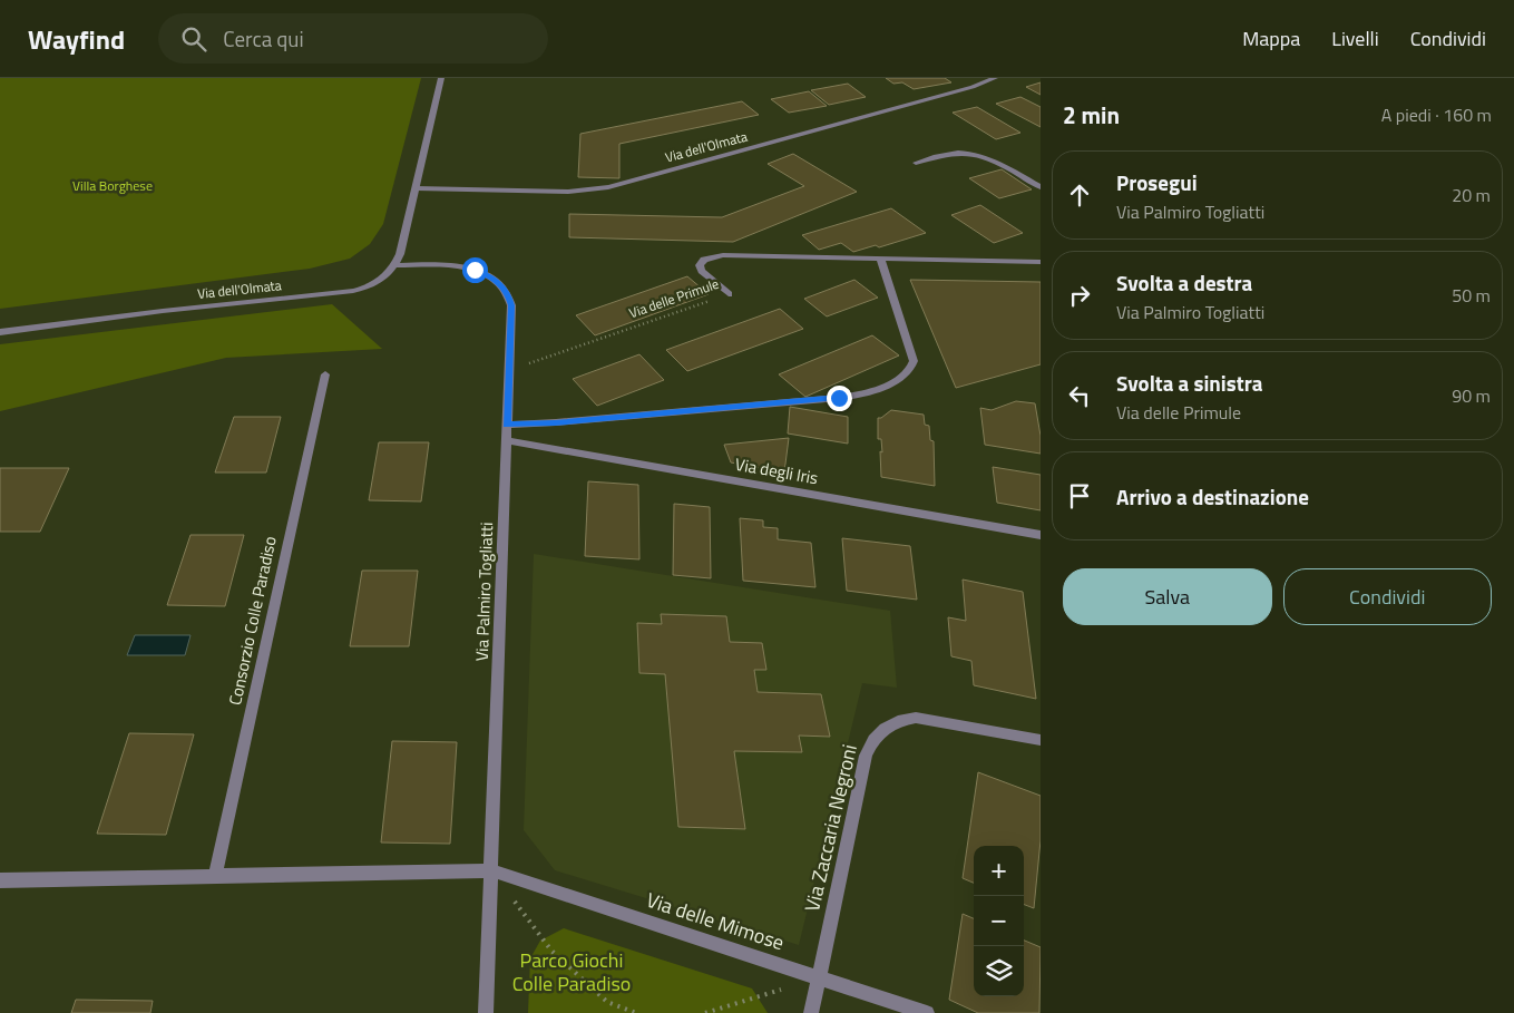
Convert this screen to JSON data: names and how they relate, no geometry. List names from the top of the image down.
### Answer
{
  "streets": {
    "street": [
      "Via dell'Olmata",
      "Via delle Primule",
      "Via degli Iris",
      "Via Palmiro Togliatti",
      "Consorzio Colle Paradiso",
      "Via Zaccaria Negroni",
      "Via delle Mimose"
    ]
  },
  "crossings": [
    ["Via dell'Olmata", "Via Palmiro Togliatti"],
    ["Via delle Primule", "Via Palmiro Togliatti"],
    ["Via degli Iris", "Via Palmiro Togliatti"],
    ["Via Palmiro Togliatti", "Via delle Mimose"],
    ["Via Zaccaria Negroni", "Via delle Mimose"]
  ],
  "parks": ["Villa Borghese", "Parco Giochi Colle Paradiso"],
  "page": {
    "header": "Wayfind",
    "search": "Cerca qui",
    "nav": ["Mappa", "Livelli", "Condividi"],
    "heading": ["2 min", "A piedi · 160 m"],
    "list": [
      ["Prosegui", "Via Palmiro Togliatti", "20 m"],
      ["Svolta a destra", "Via Palmiro Togliatti", "50 m"],
      ["Svolta a sinistra", "Via delle Primule", "90 m"],
      "Arrivo a destinazione"
    ],
    "buttons": ["Salva", "Condividi"],
    "map_buttons": ["+", "−"]
  }
}
